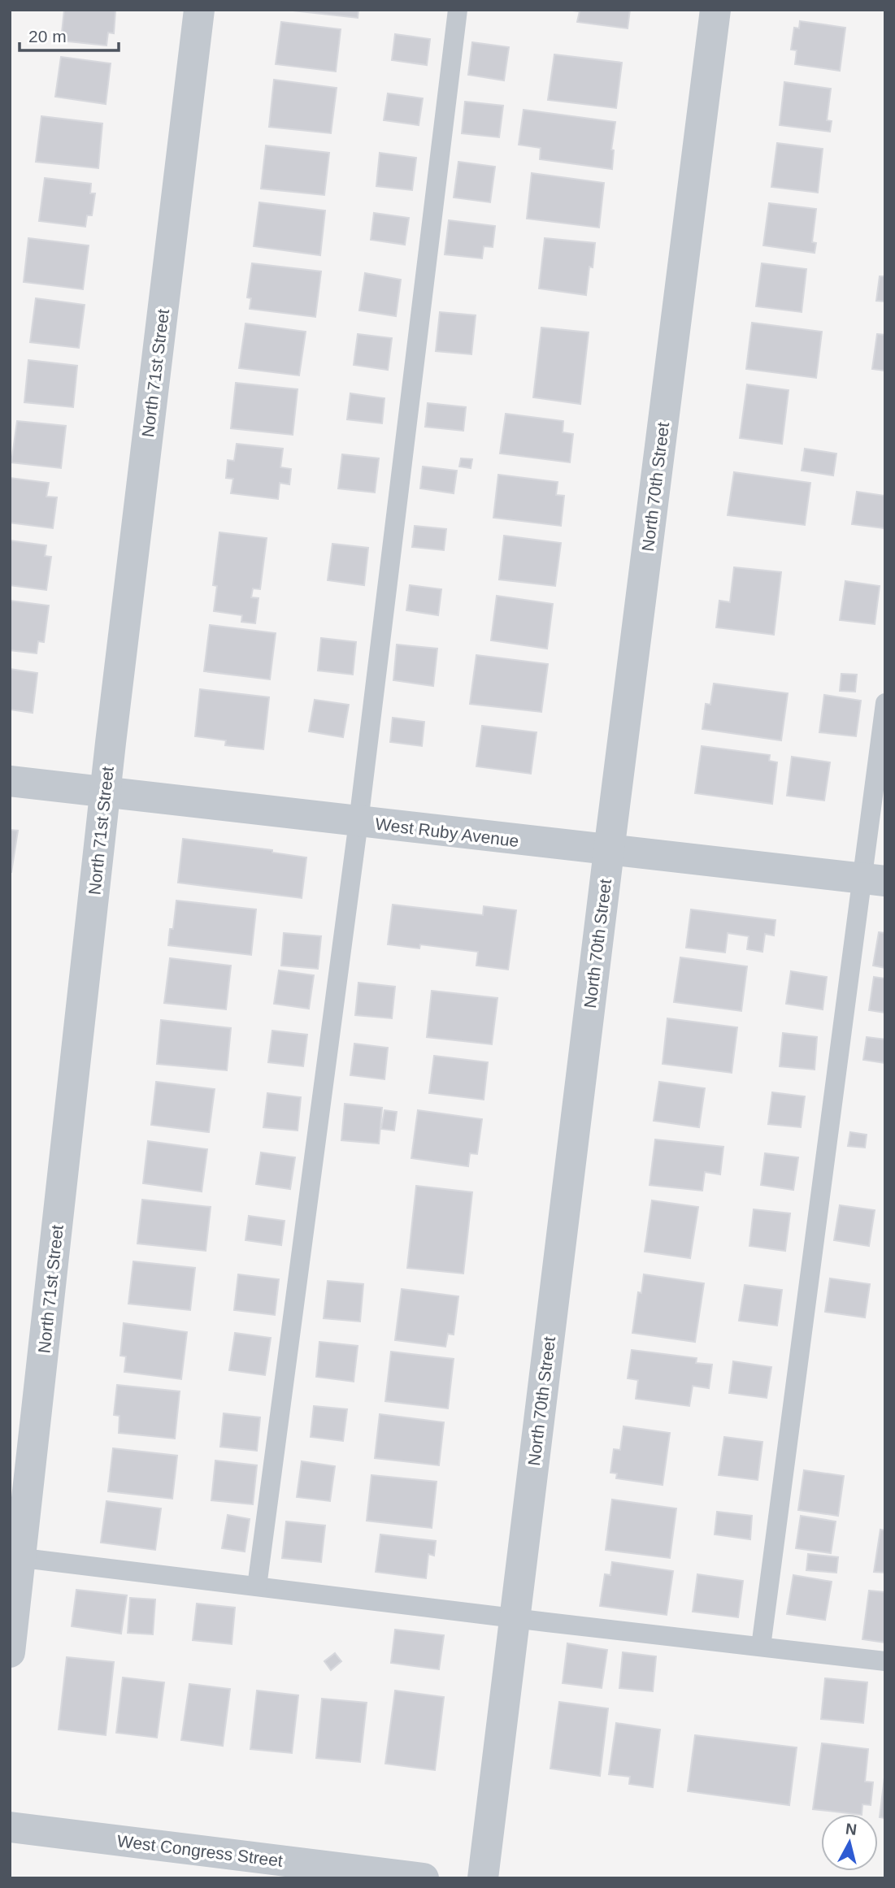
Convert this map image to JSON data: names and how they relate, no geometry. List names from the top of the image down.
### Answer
{
  "streets": {
    "street": [
      "North 71st Street",
      "North 70th Street",
      "West Ruby Avenue",
      "West Congress Street"
    ]
  },
  "crossings": [
    ["North 71st Street", "West Ruby Avenue"],
    ["North 70th Street", "West Ruby Avenue"]
  ],
  "scale_bar": "20 m",
  "north": "top"
}
